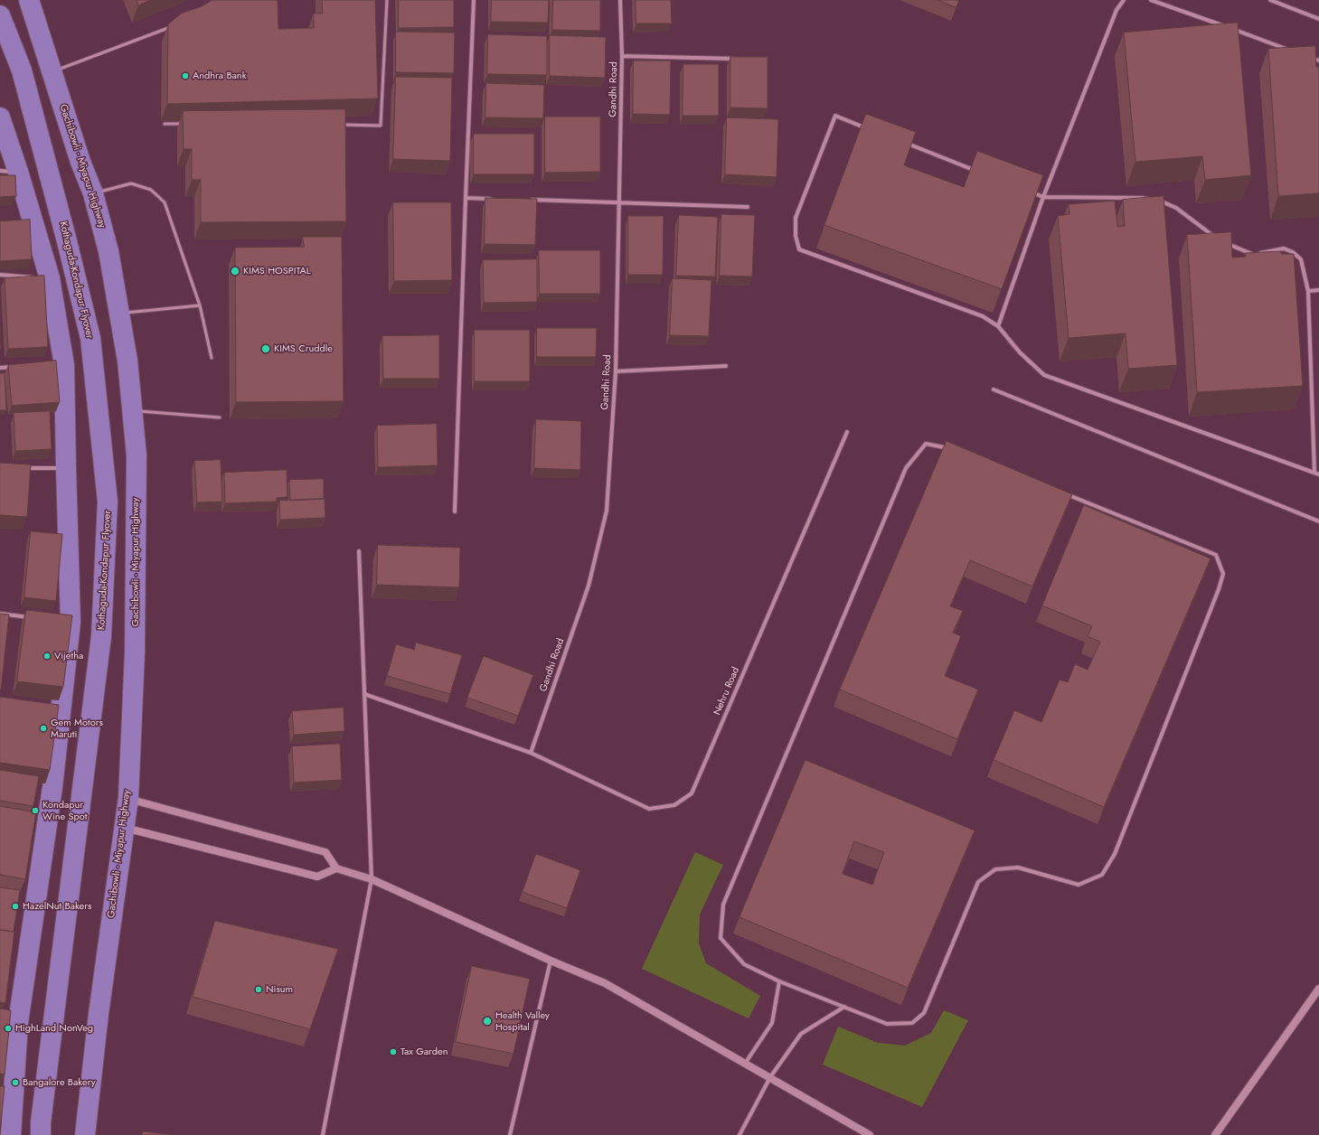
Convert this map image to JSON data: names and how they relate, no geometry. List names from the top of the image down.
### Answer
{
  "streets": {
    "main road": ["Gachibowli - Miyapur Highway", "Kothaguda-Kondapur Flyover"],
    "street": ["Gandhi Road", "Nehru Road"]
  },
  "crossings": [
    ["Gandhi Road", "Nehru Road"]
  ],
  "places": [
    "Andhra Bank",
    "KIMS HOSPITAL",
    "KIMS Cruddle",
    "Vijetha",
    "Gem Motors Maruti",
    "Kondapur Wine Spot",
    "HazelNut Bakers",
    "Nisum",
    "Health Valley Hospital",
    "HighLand NonVeg",
    "Tax Garden",
    "Bangalore Bakery"
  ]
}
